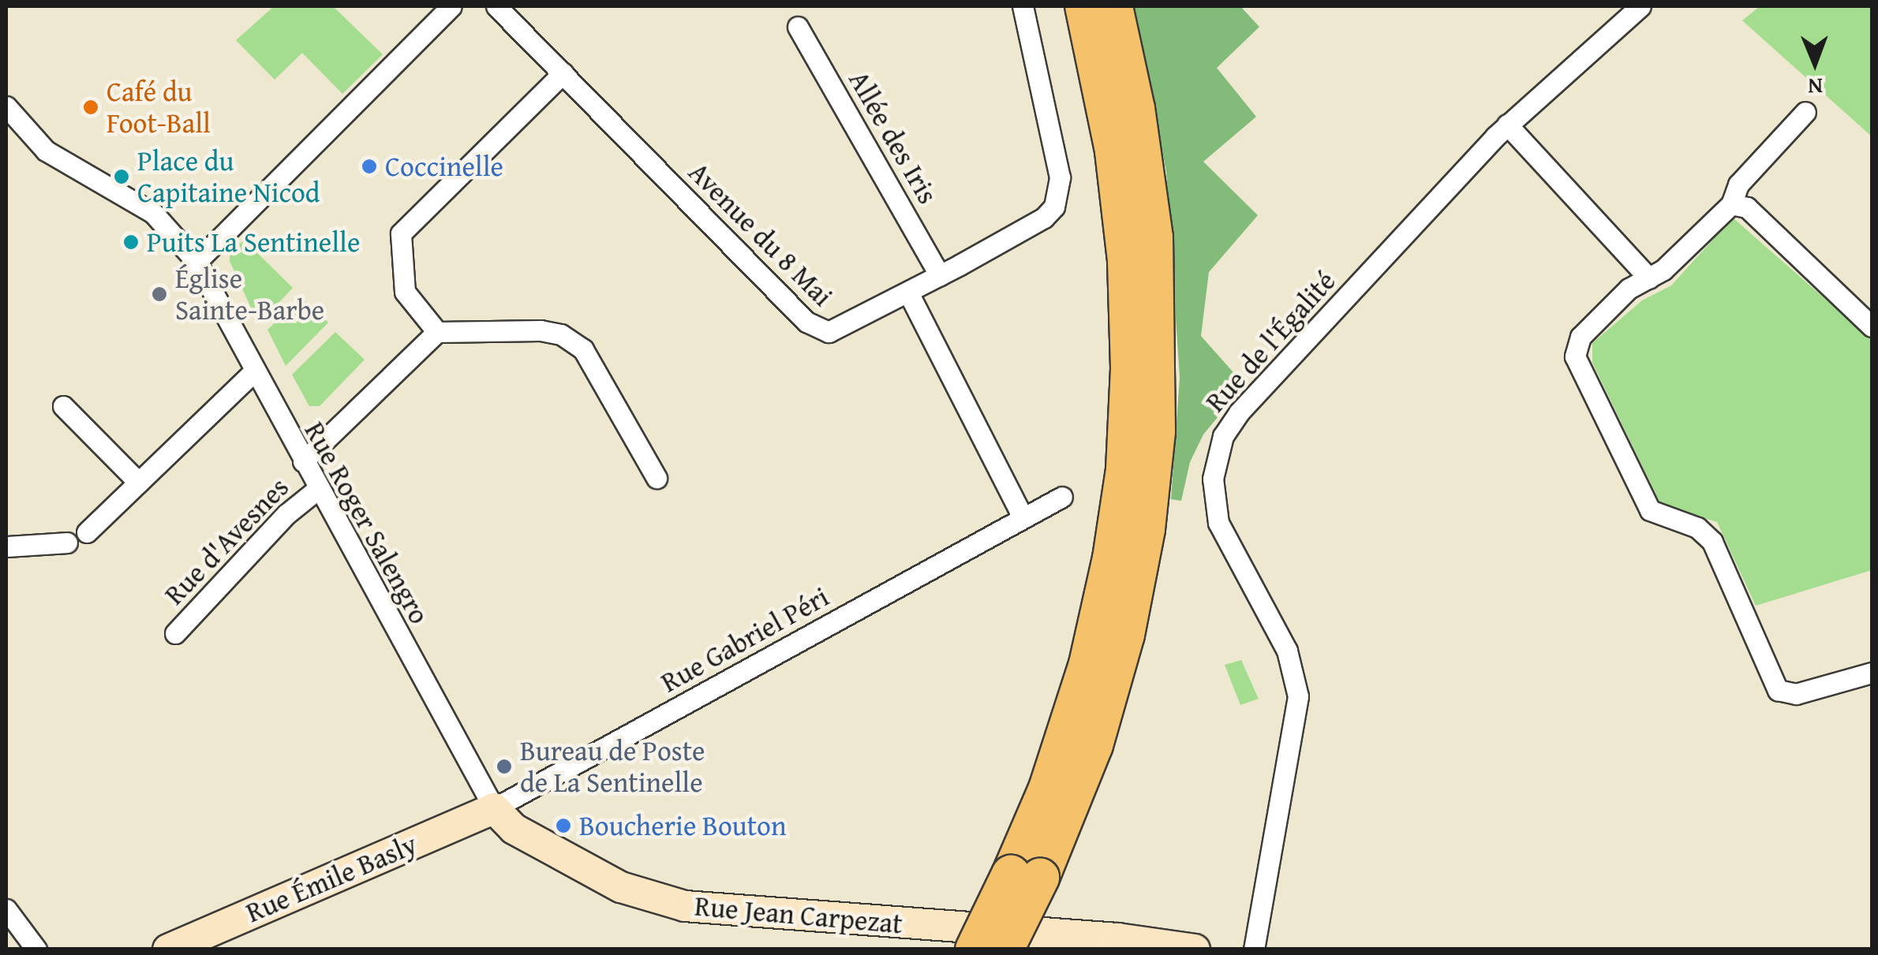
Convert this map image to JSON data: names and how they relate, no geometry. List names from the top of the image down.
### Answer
{
  "streets": {
    "street": [
      "Allée des Iris",
      "Avenue du 8 Mai",
      "Rue de l'Égalité",
      "Rue Roger Salengro",
      "Rue d'Avesnes",
      "Rue Gabriel Péri",
      "Rue Émile Basly",
      "Rue Jean Carpezat"
    ]
  },
  "crossings": [
    ["Allée des Iris", "Avenue du 8 Mai"],
    ["Rue Roger Salengro", "Rue d'Avesnes"],
    ["Rue Roger Salengro", "Rue Gabriel Péri"],
    ["Rue Roger Salengro", "Rue Émile Basly"],
    ["Rue Roger Salengro", "Rue Jean Carpezat"],
    ["Rue Gabriel Péri", "Rue Émile Basly"],
    ["Rue Gabriel Péri", "Rue Jean Carpezat"],
    ["Rue Émile Basly", "Rue Jean Carpezat"]
  ],
  "places": [
    "Café du Foot-Ball",
    "Coccinelle",
    "Place du Capitaine Nicod",
    "Puits La Sentinelle",
    "Église Sainte-Barbe",
    "Bureau de Poste de La Sentinelle",
    "Boucherie Bouton"
  ],
  "north": "bottom"
}
